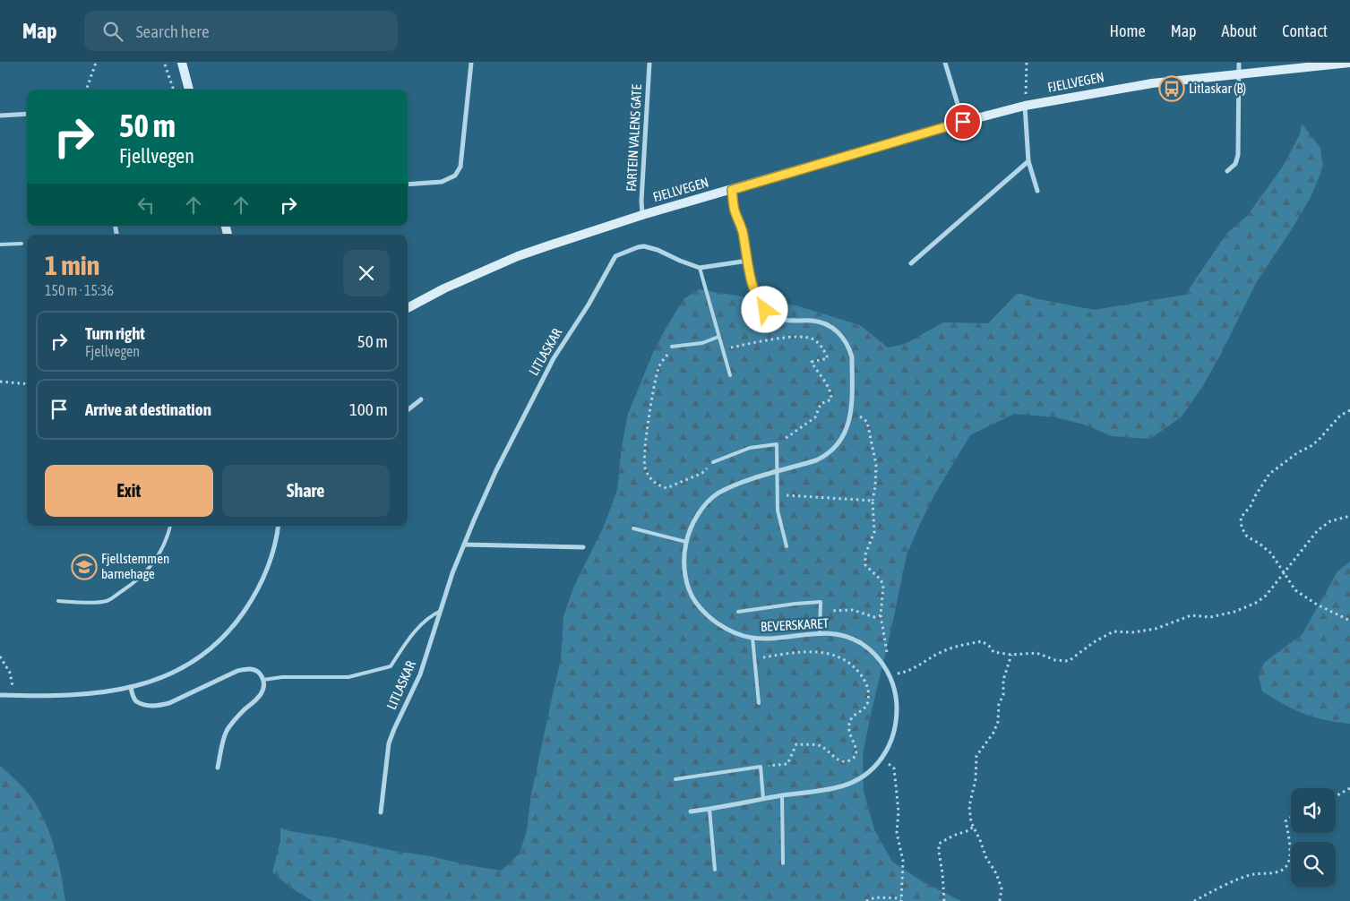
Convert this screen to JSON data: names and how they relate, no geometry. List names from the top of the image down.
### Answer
{
  "streets": {
    "main road": ["FJELLVEGEN"],
    "street": ["FARTEIN VALENS GATE", "LITLASKAR", "BEVERSKARET"]
  },
  "crossings": [
    ["FJELLVEGEN", "FARTEIN VALENS GATE"],
    ["FJELLVEGEN", "BEVERSKARET"]
  ],
  "places": {
    "bus stop": ["Litlaskar (B)"],
    "school or university": ["Fjellstemmen barnehage"]
  },
  "page": {
    "header": "Map",
    "search": "Search here",
    "nav": [
      "Home",
      "Map",
      "About",
      "Contact"
    ],
    "turn": ["50 m", "Fjellvegen"],
    "heading": ["1 min", "150 m · 15:36"],
    "list": [
      {
        "name": "Turn right",
        "note": "Fjellvegen",
        "value": "50 m"
      },
      {
        "name": "Arrive at destination",
        "value": "100 m"
      }
    ],
    "buttons": ["Exit", "Share"]
  }
}
